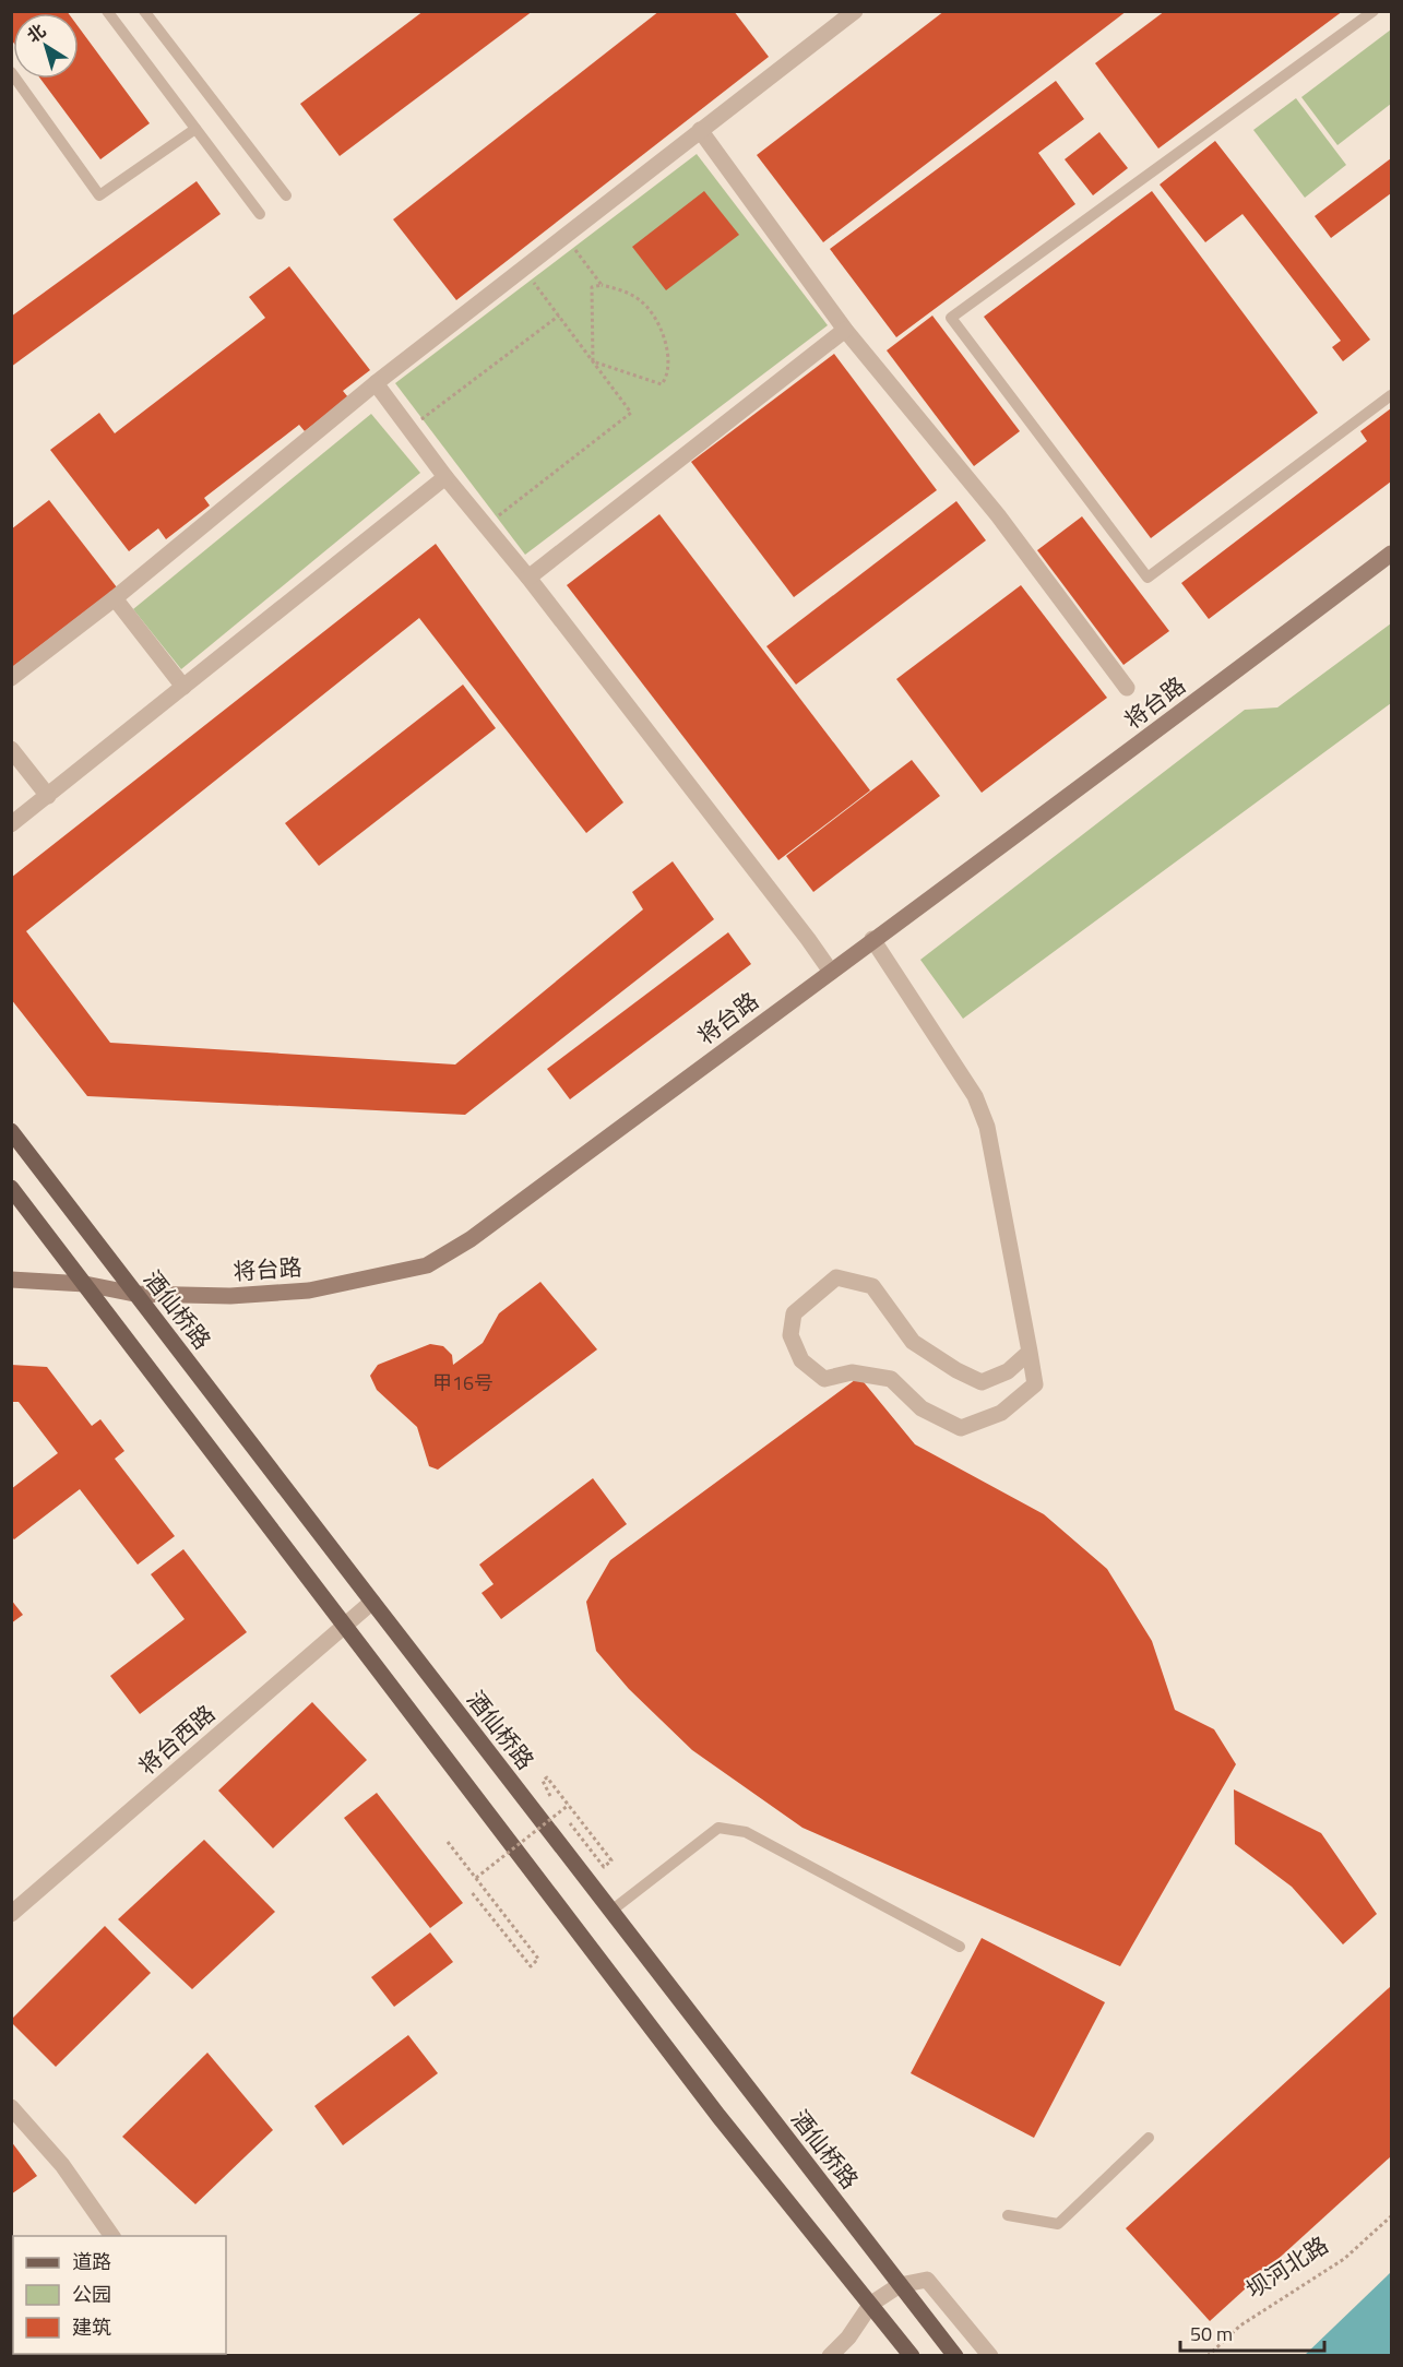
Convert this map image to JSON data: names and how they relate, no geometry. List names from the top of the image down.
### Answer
{
  "streets": {
    "main road": ["将台路", "酒仙桥路"],
    "street": ["将台西路"],
    "path": ["坝河北路"]
  },
  "crossings": [
    ["将台路", "酒仙桥路"],
    ["酒仙桥路", "将台西路"]
  ],
  "house_numbers": ["甲16号"],
  "legend": ["道路", "公园", "建筑"],
  "scale_bar": "50 m",
  "north": "top left"
}
